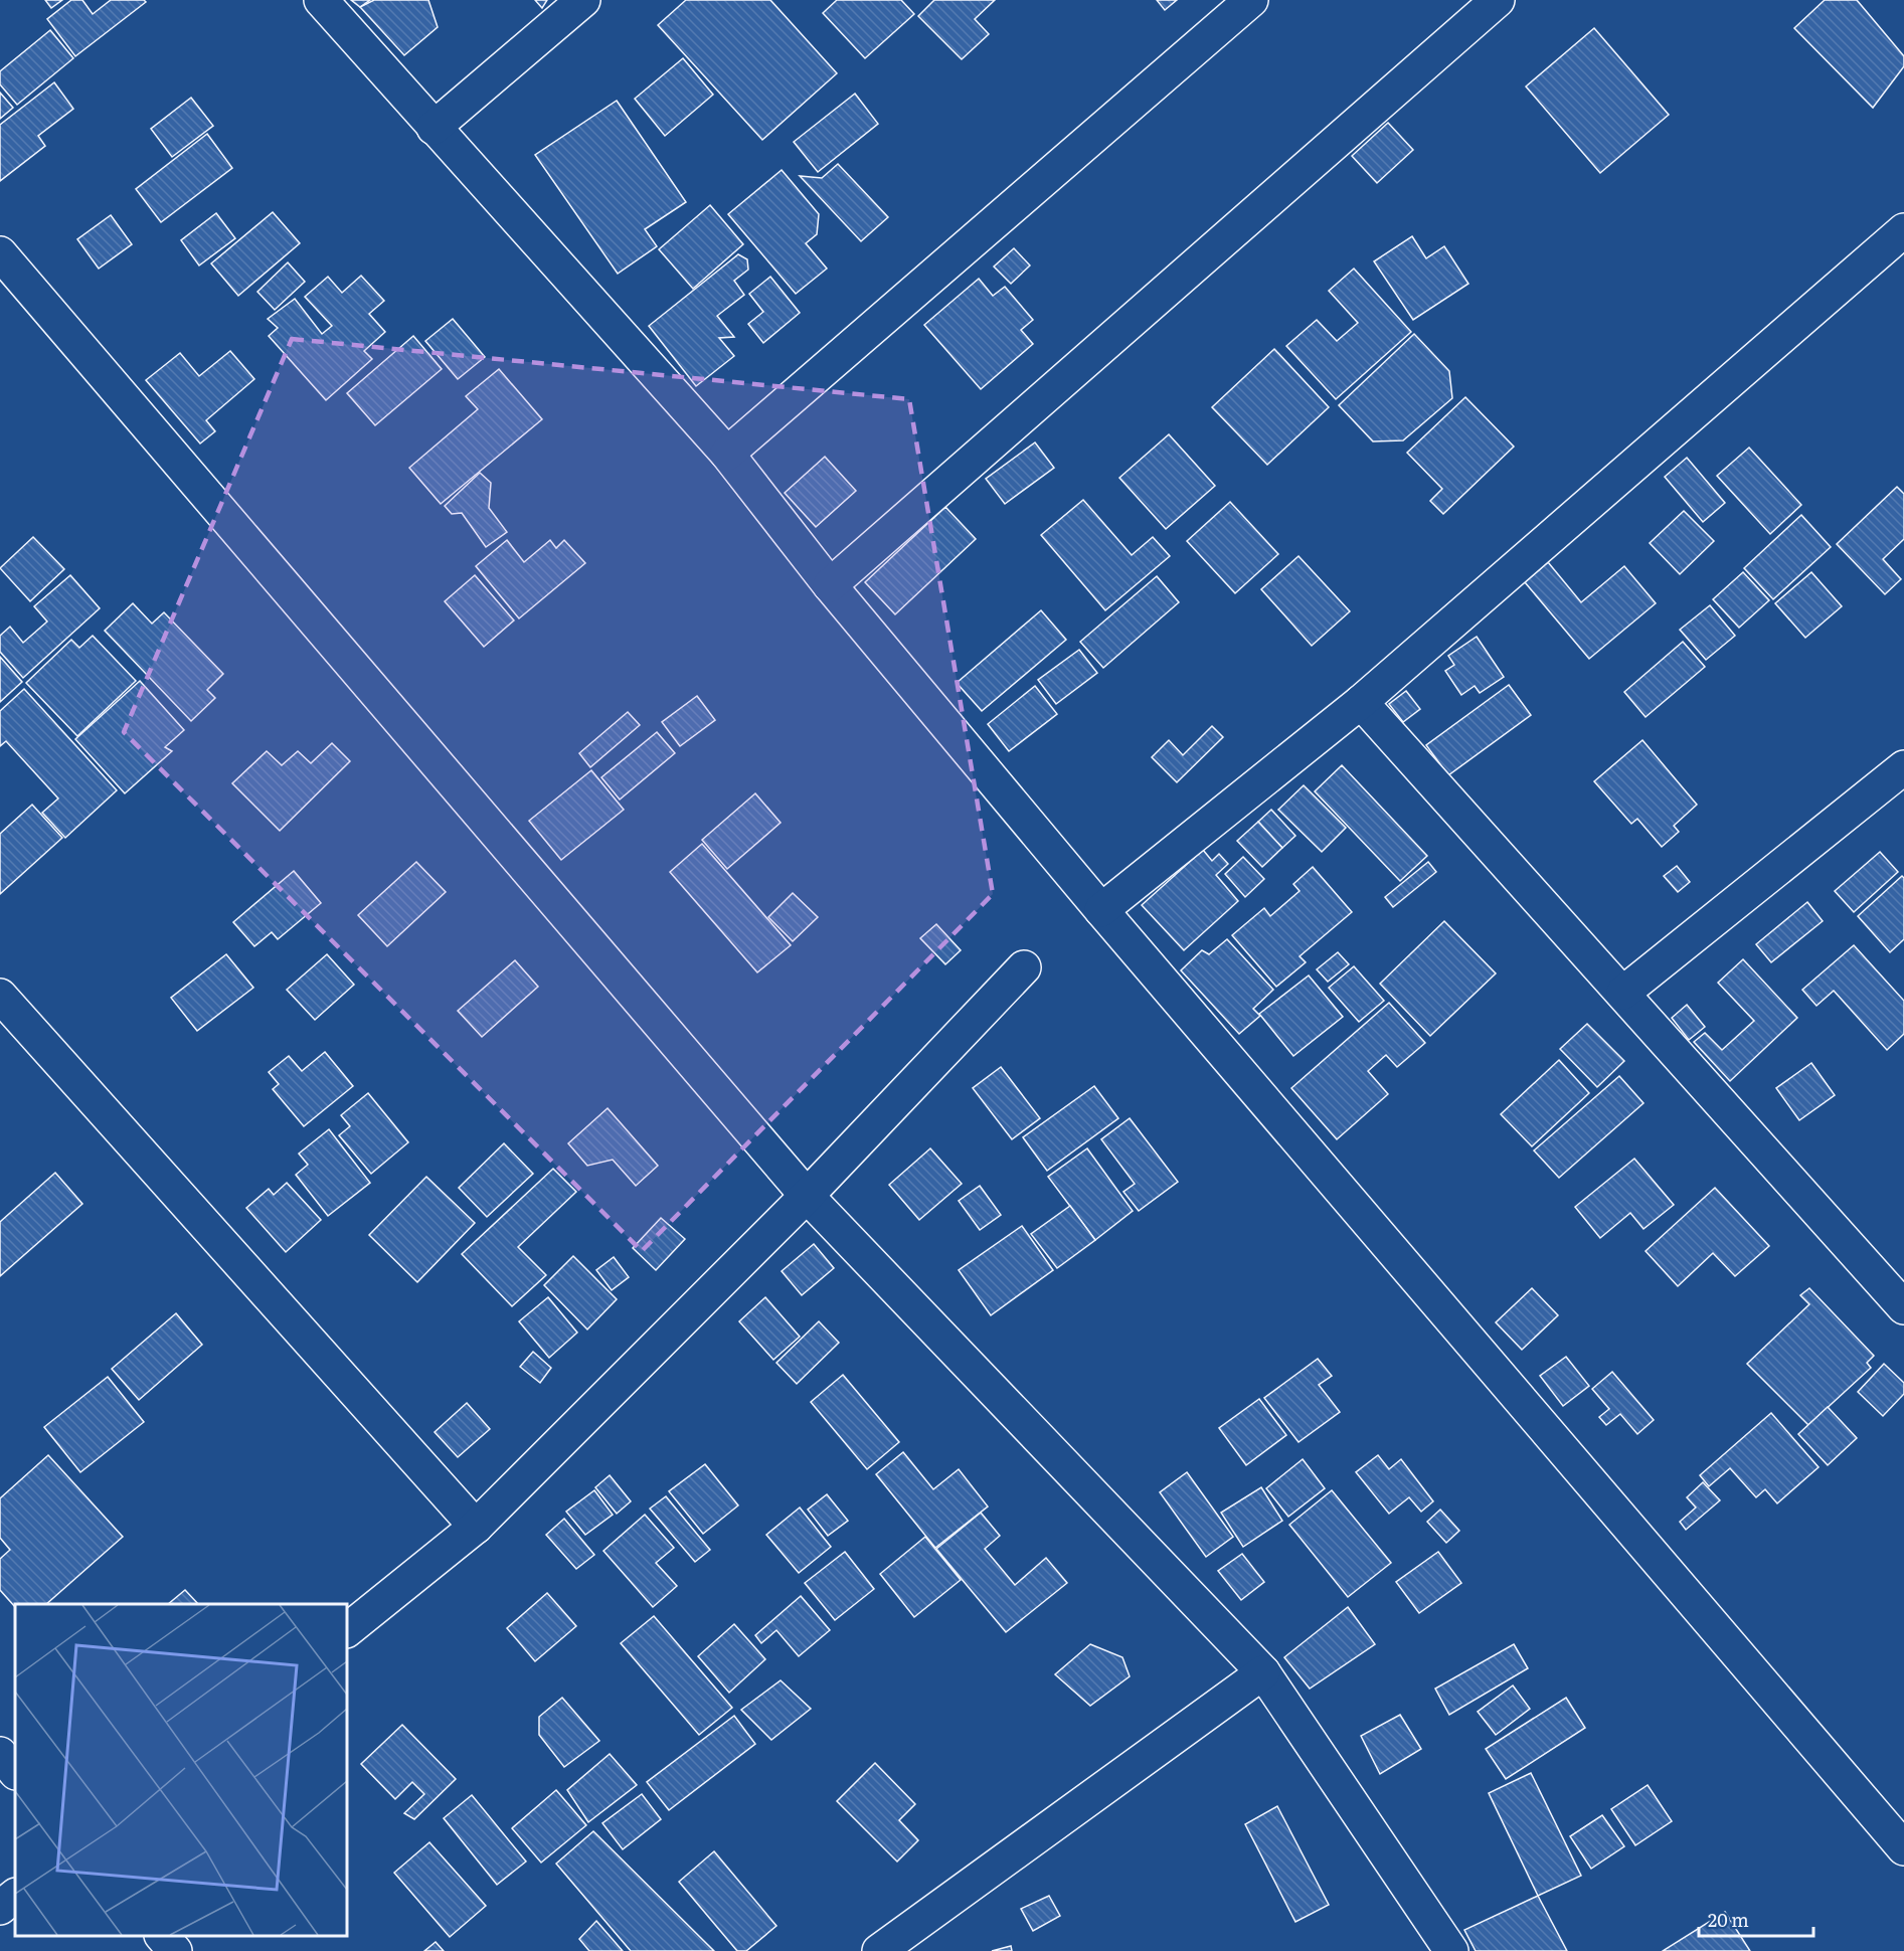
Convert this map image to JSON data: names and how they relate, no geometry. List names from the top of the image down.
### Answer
{
  "scale_bar": "20 m"
}
